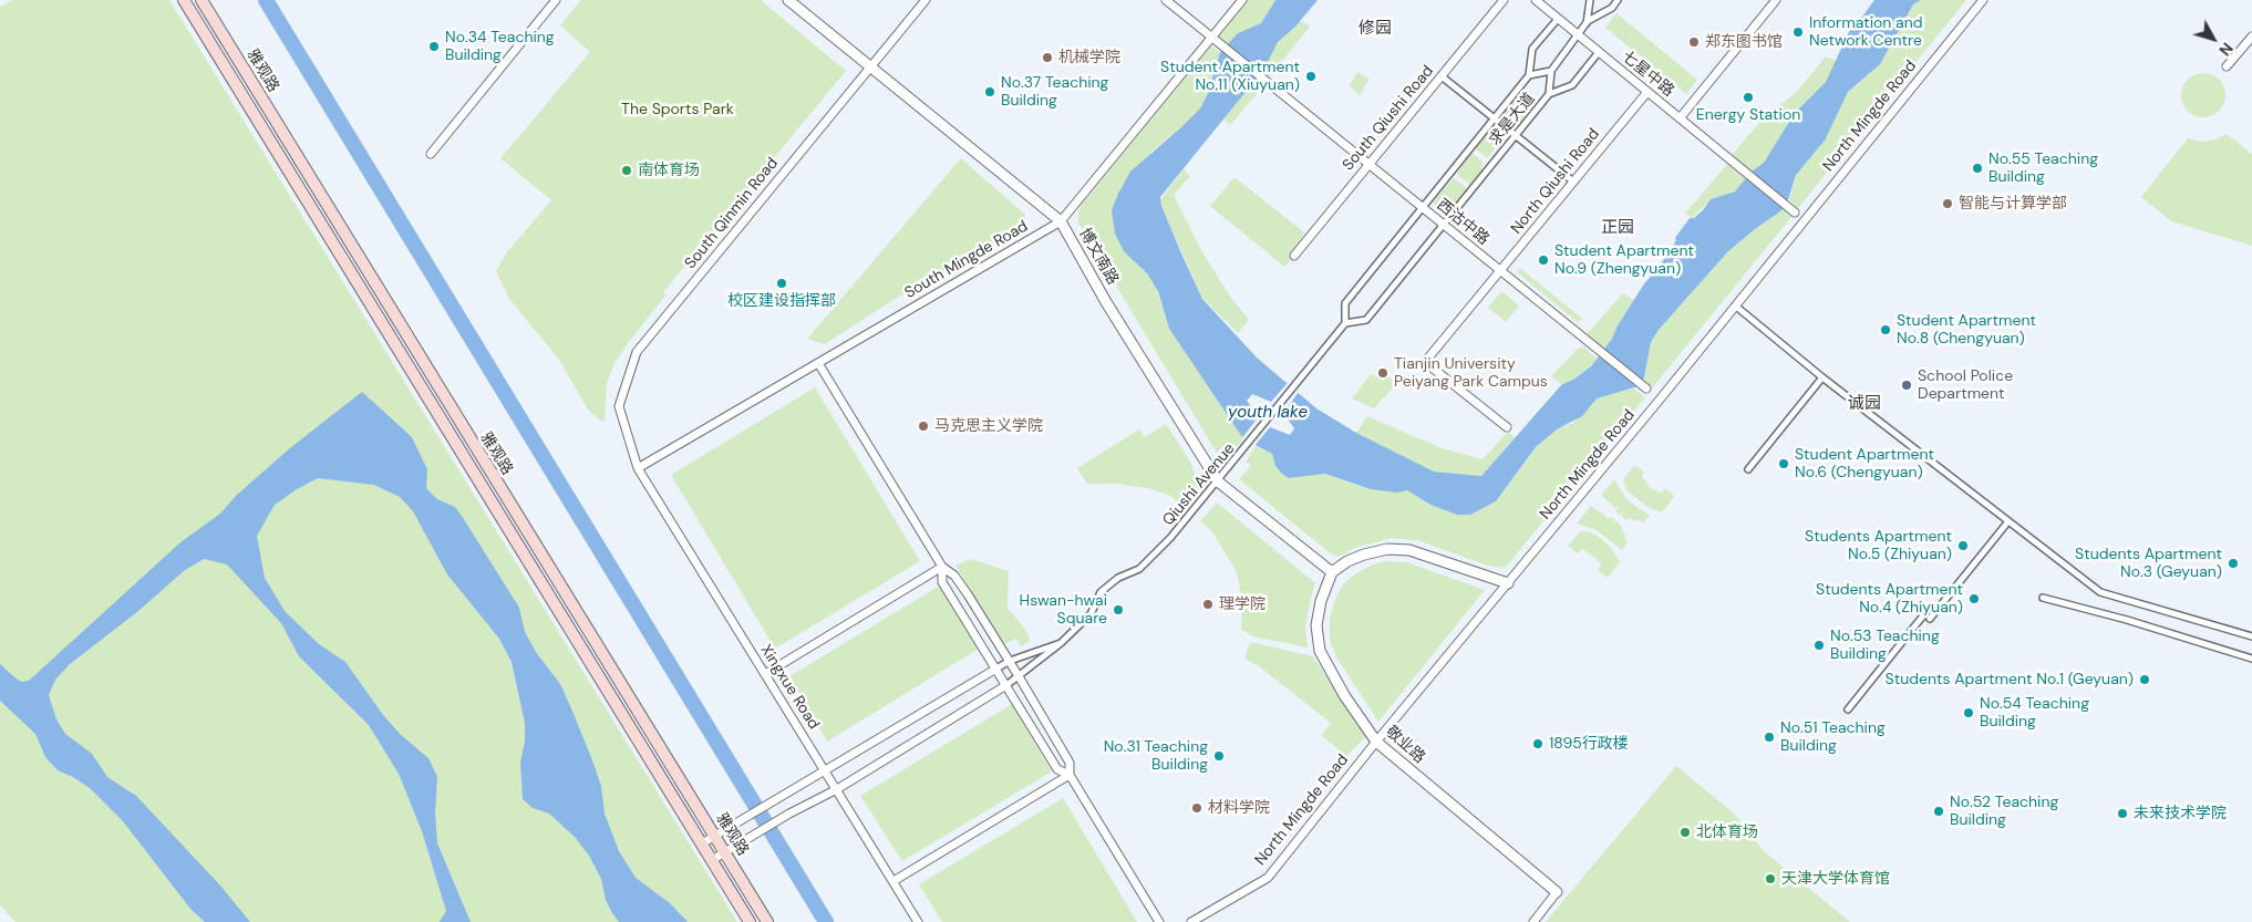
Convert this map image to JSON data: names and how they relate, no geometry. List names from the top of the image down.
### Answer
{
  "streets": {
    "main road": ["雅观路"],
    "street": [
      "七星中路",
      "North Mingde Road",
      "South Qiushi Road",
      "求是大道",
      "North Qiushi Road",
      "South Qinmin Road",
      "西沽中路",
      "博文南路",
      "South Mingde Road",
      "Qiushi Avenue",
      "Xingxue Road",
      "敬业路"
    ]
  },
  "crossings": [
    ["七星中路", "North Qiushi Road"],
    ["North Mingde Road", "敬业路"],
    ["South Qiushi Road", "西沽中路"],
    ["求是大道", "西沽中路"],
    ["求是大道", "Qiushi Avenue"],
    ["North Qiushi Road", "西沽中路"],
    ["South Qinmin Road", "博文南路"],
    ["South Qinmin Road", "South Mingde Road"],
    ["South Qinmin Road", "Xingxue Road"],
    ["西沽中路", "South Mingde Road"],
    ["博文南路", "South Mingde Road"],
    ["博文南路", "Qiushi Avenue"],
    ["博文南路", "敬业路"],
    ["South Mingde Road", "Xingxue Road"]
  ],
  "districts": ["修园", "正园", "诚园"],
  "water": ["youth lake"],
  "parks": ["The Sports Park"],
  "places": [
    "Information and Network Centre",
    "郑东图书馆",
    "No.34 Teaching Building",
    "机械学院",
    "Student Apartment No.11 (Xiuyuan)",
    "No.37 Teaching Building",
    "Energy Station",
    "No.55 Teaching Building",
    "南体育场",
    "智能与计算学部",
    "Student Apartment No.9 (Zhengyuan)",
    "校区建设指挥部",
    "Student Apartment No.8 (Chengyuan)",
    "Tianjin University Peiyang Park Campus",
    "School Police Department",
    "马克思主义学院",
    "Student Apartment No.6 (Chengyuan)",
    "Students Apartment No.5 (Zhiyuan)",
    "Students Apartment No.3 (Geyuan)",
    "Students Apartment No.4 (Zhiyuan)",
    "理学院",
    "Hswan-hwai Square",
    "No.53 Teaching Building",
    "Students Apartment No.1 (Geyuan)",
    "No.54 Teaching Building",
    "No.51 Teaching Building",
    "1895行政楼",
    "No.31 Teaching Building",
    "材料学院",
    "No.52 Teaching Building",
    "未来技术学院",
    "北体育场",
    "天津大学体育馆"
  ],
  "north": "bottom right"
}
